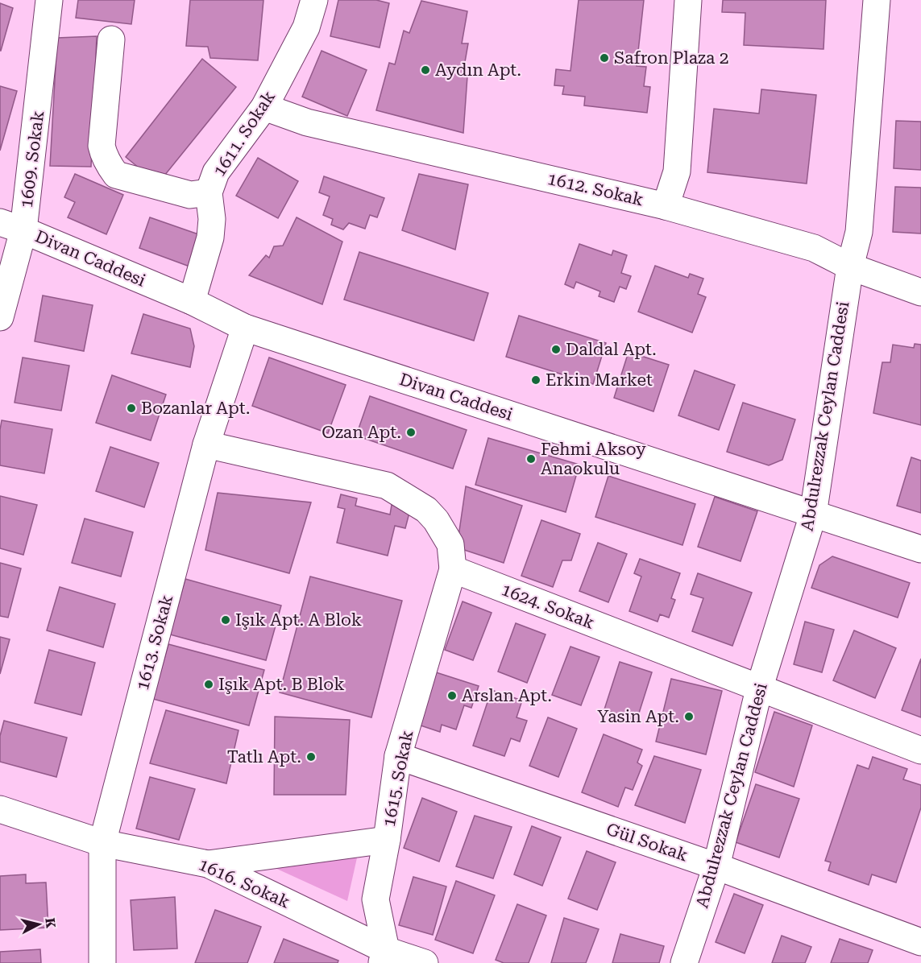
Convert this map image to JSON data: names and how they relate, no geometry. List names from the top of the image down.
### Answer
{
  "streets": {
    "street": [
      "1611. Sokak",
      "1609. Sokak",
      "1612. Sokak",
      "Divan Caddesi",
      "Abdulrezzak Ceylan Caddesi",
      "1624. Sokak",
      "1613. Sokak",
      "1615. Sokak",
      "Gül Sokak",
      "1616. Sokak"
    ]
  },
  "crossings": [
    ["1611. Sokak", "1612. Sokak"],
    ["1611. Sokak", "Divan Caddesi"],
    ["1609. Sokak", "Divan Caddesi"],
    ["1612. Sokak", "Abdulrezzak Ceylan Caddesi"],
    ["Divan Caddesi", "Abdulrezzak Ceylan Caddesi"],
    ["Divan Caddesi", "1613. Sokak"],
    ["Abdulrezzak Ceylan Caddesi", "1624. Sokak"],
    ["Abdulrezzak Ceylan Caddesi", "Gül Sokak"],
    ["1624. Sokak", "1615. Sokak"],
    ["1613. Sokak", "1616. Sokak"],
    ["1615. Sokak", "Gül Sokak"],
    ["1615. Sokak", "1616. Sokak"]
  ],
  "places": [
    "Safron Plaza 2",
    "Aydın Apt.",
    "Daldal Apt.",
    "Erkin Market",
    "Bozanlar Apt.",
    "Ozan Apt.",
    "Fehmi Aksoy Anaokulu",
    "Işık Apt. A Blok",
    "Işık Apt. B Blok",
    "Arslan Apt.",
    "Yasin Apt.",
    "Tatlı Apt."
  ],
  "north": "right"
}
